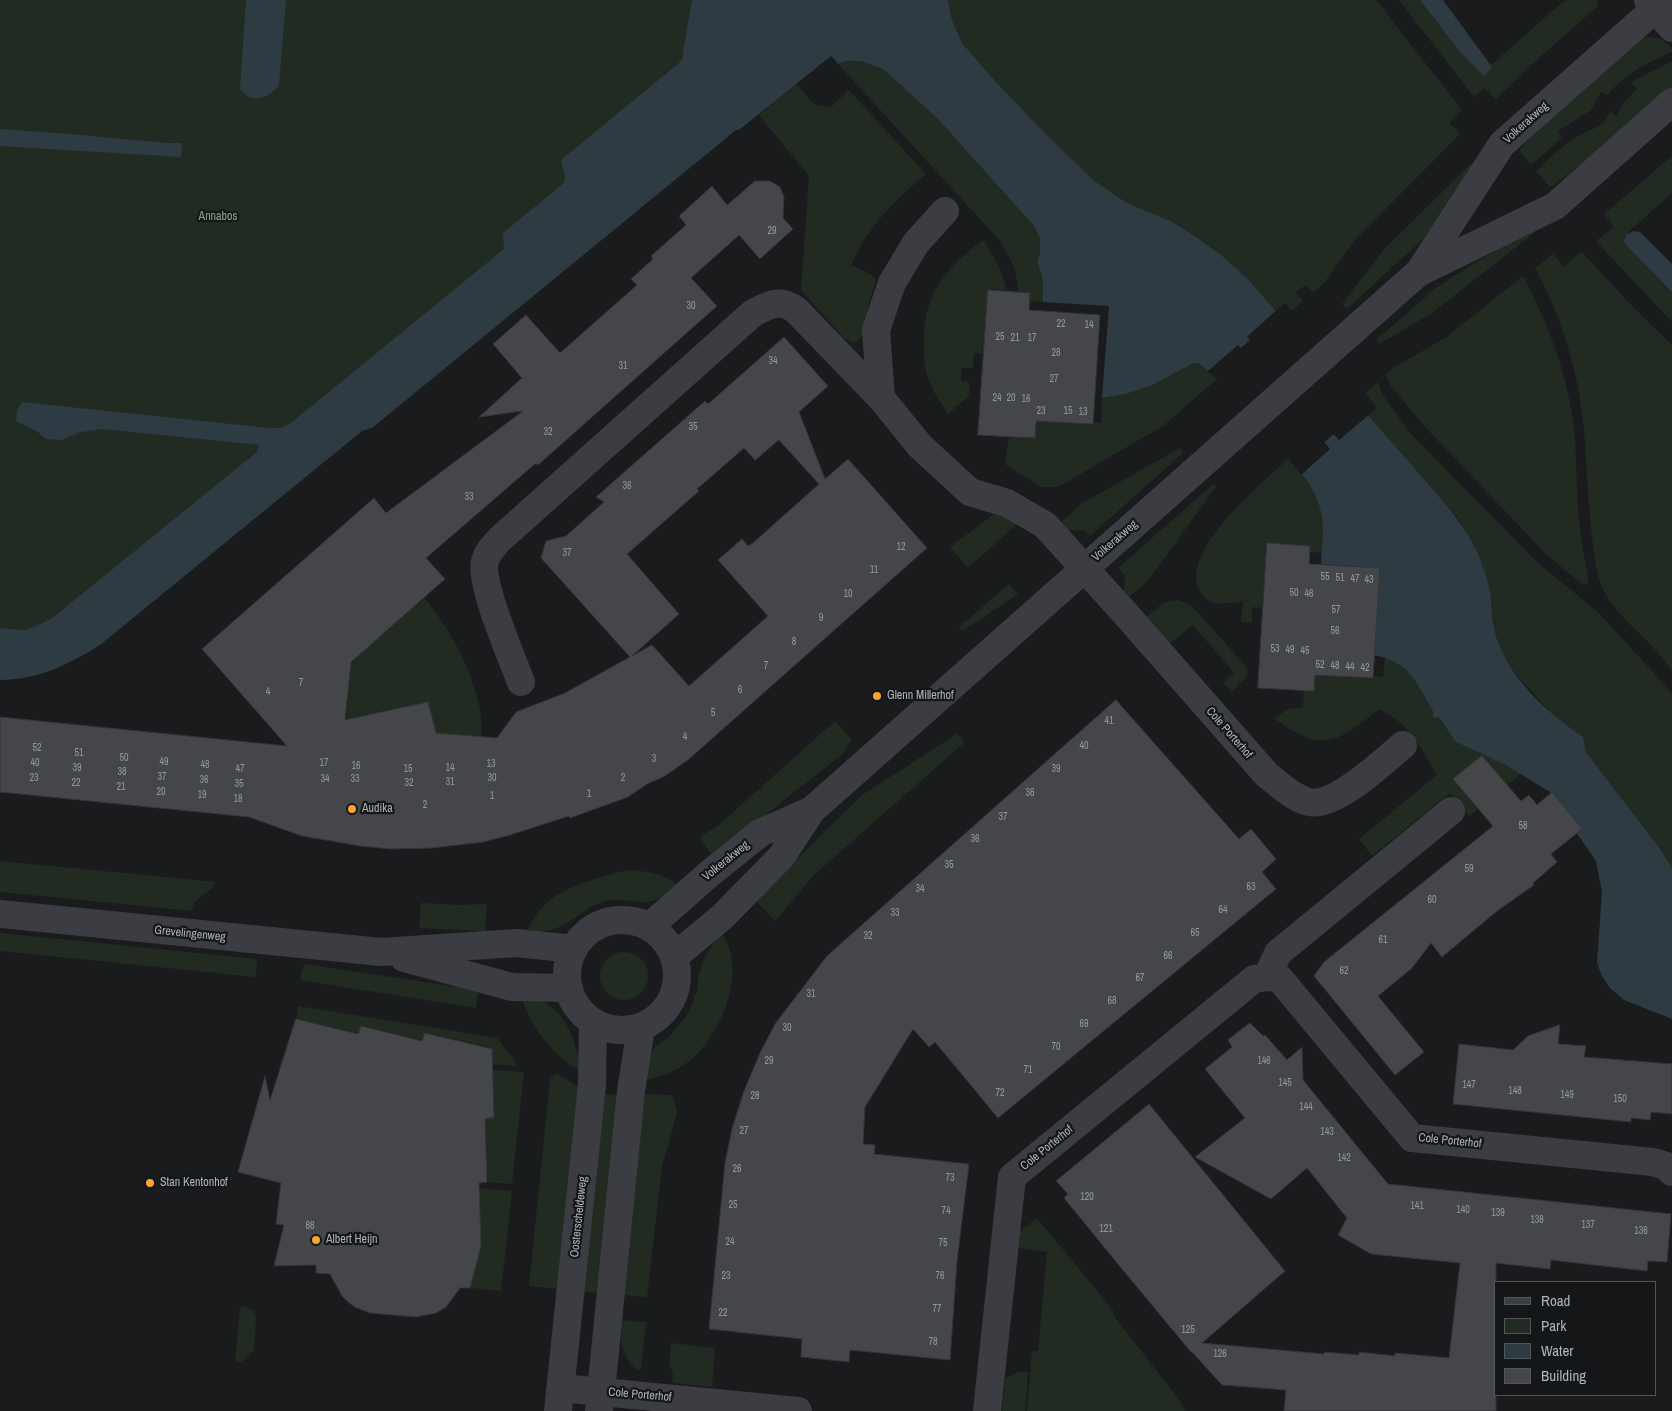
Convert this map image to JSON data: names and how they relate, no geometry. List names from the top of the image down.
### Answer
{
  "streets": {
    "street": [
      "Volkerakweg",
      "Cole Porterhof",
      "Grevelingenweg",
      "Oosterscheldeweg"
    ]
  },
  "crossings": [
    ["Volkerakweg", "Cole Porterhof"],
    ["Volkerakweg", "Grevelingenweg"],
    ["Volkerakweg", "Oosterscheldeweg"],
    ["Cole Porterhof", "Oosterscheldeweg"],
    ["Grevelingenweg", "Oosterscheldeweg"]
  ],
  "parks": ["Annabos"],
  "places": [
    "Glenn Millerhof",
    "Audika",
    "Stan Kentonhof",
    "Albert Heijn"
  ],
  "house_numbers": [
    "29",
    "30",
    "22",
    "14",
    "25",
    "21",
    "17",
    "28",
    "34",
    "31",
    "27",
    "24",
    "20",
    "16",
    "23",
    "15",
    "13",
    "35",
    "32",
    "36",
    "33",
    "12",
    "37",
    "11",
    "55",
    "51",
    "47",
    "43",
    "50",
    "10",
    "46",
    "57",
    "9",
    "56",
    "8",
    "53",
    "49",
    "45",
    "52",
    "7",
    "48",
    "44",
    "42",
    "7",
    "6",
    "4",
    "5",
    "41",
    "4",
    "40",
    "52",
    "51",
    "50",
    "3",
    "49",
    "40",
    "17",
    "13",
    "48",
    "16",
    "39",
    "14",
    "47",
    "15",
    "39",
    "38",
    "37",
    "23",
    "30",
    "2",
    "34",
    "33",
    "36",
    "31",
    "22",
    "32",
    "35",
    "21",
    "20",
    "38",
    "1",
    "19",
    "1",
    "18",
    "2",
    "37",
    "58",
    "36",
    "35",
    "59",
    "63",
    "34",
    "60",
    "64",
    "33",
    "65",
    "32",
    "61",
    "66",
    "62",
    "67",
    "31",
    "68",
    "69",
    "30",
    "70",
    "29",
    "146",
    "71",
    "145",
    "147",
    "148",
    "72",
    "149",
    "28",
    "150",
    "144",
    "27",
    "143",
    "142",
    "26",
    "73",
    "120",
    "25",
    "141",
    "140",
    "74",
    "139",
    "138",
    "137",
    "88",
    "121",
    "136",
    "24",
    "75",
    "23",
    "76",
    "77",
    "22",
    "125",
    "78",
    "126"
  ],
  "legend": [
    "Road",
    "Park",
    "Water",
    "Building"
  ]
}
